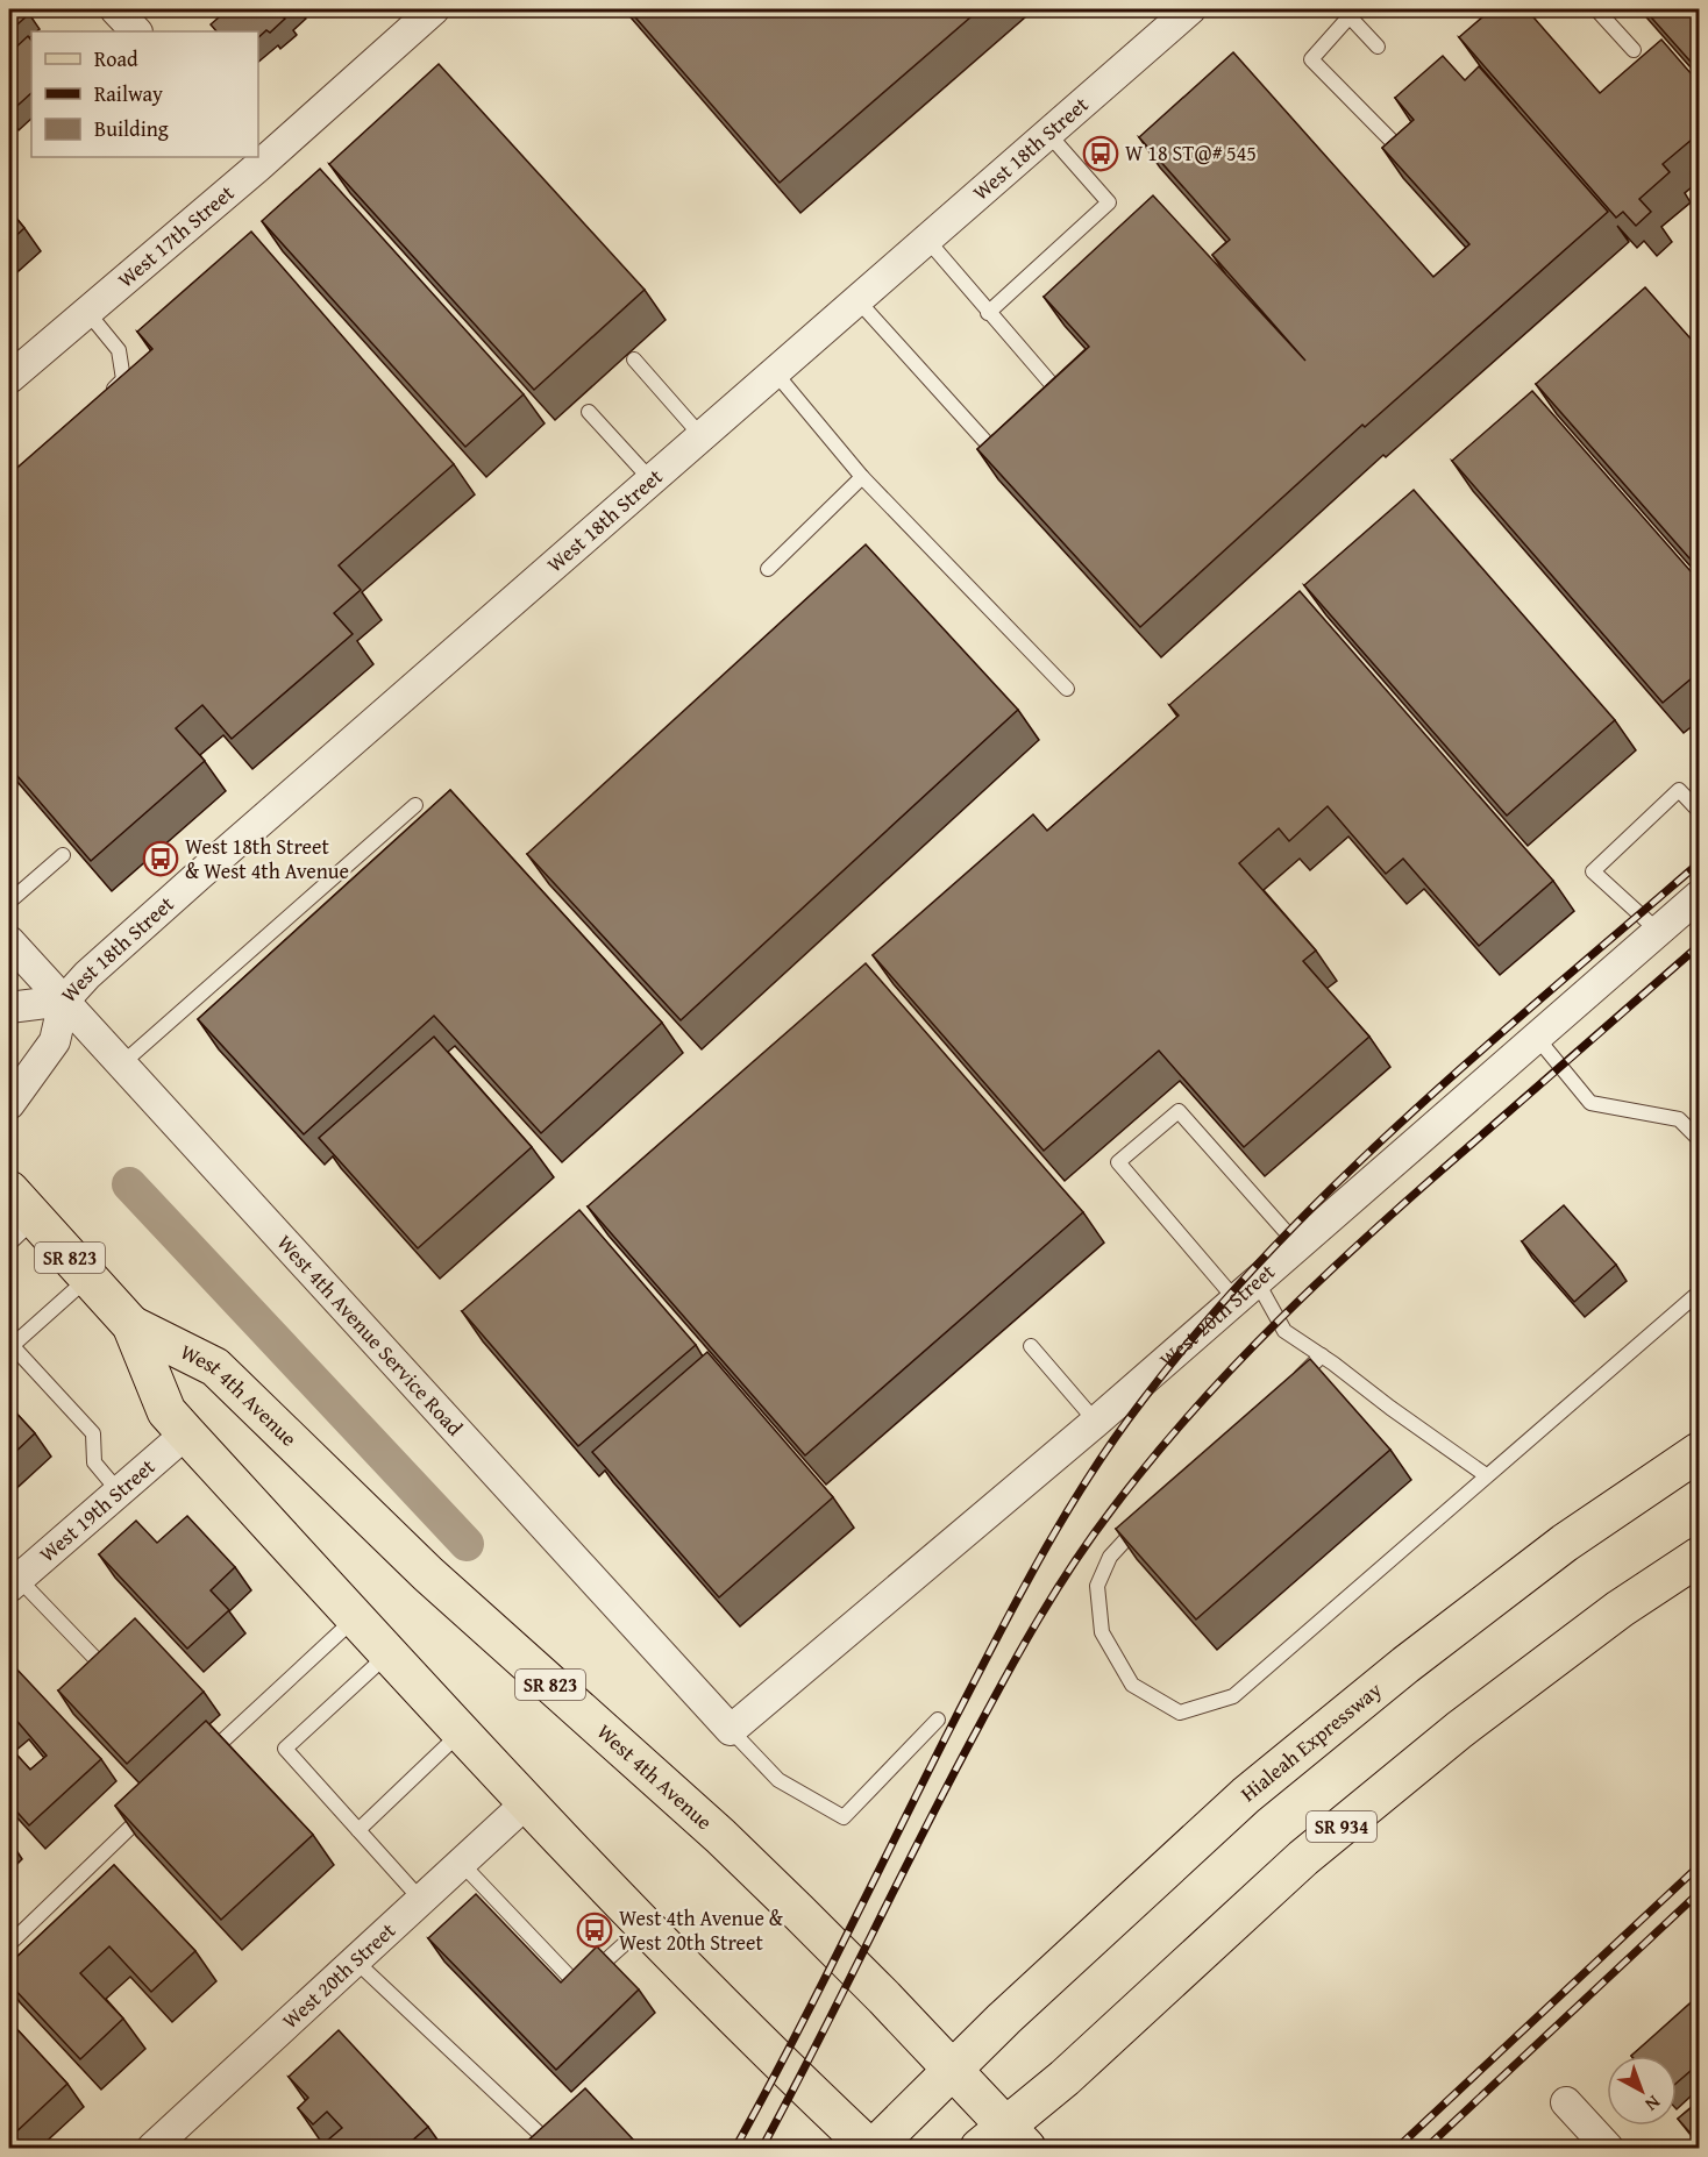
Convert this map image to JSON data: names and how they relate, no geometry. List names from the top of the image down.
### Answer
{
  "streets": {
    "main road": [
      "SR 823",
      "West 4th Avenue",
      "Hialeah Expressway",
      "SR 934"
    ],
    "street": [
      "West 18th Street",
      "West 17th Street",
      "West 20th Street",
      "West 4th Avenue Service Road",
      "West 19th Street"
    ]
  },
  "crossings": [
    ["West 18th Street", "West 4th Avenue Service Road"],
    ["West 20th Street", "West 4th Avenue Service Road"],
    ["West 20th Street", "West 4th Avenue"],
    ["West 4th Avenue", "West 19th Street"],
    ["West 4th Avenue", "Hialeah Expressway"],
    ["West 4th Avenue", "SR 934"]
  ],
  "places": {
    "bus stop": ["W 18 ST@# 545", "West 18th Street & West 4th Avenue", "West 4th Avenue & West 20th Street"]
  },
  "legend": ["Road", "Railway", "Building"],
  "north": "bottom right"
}
